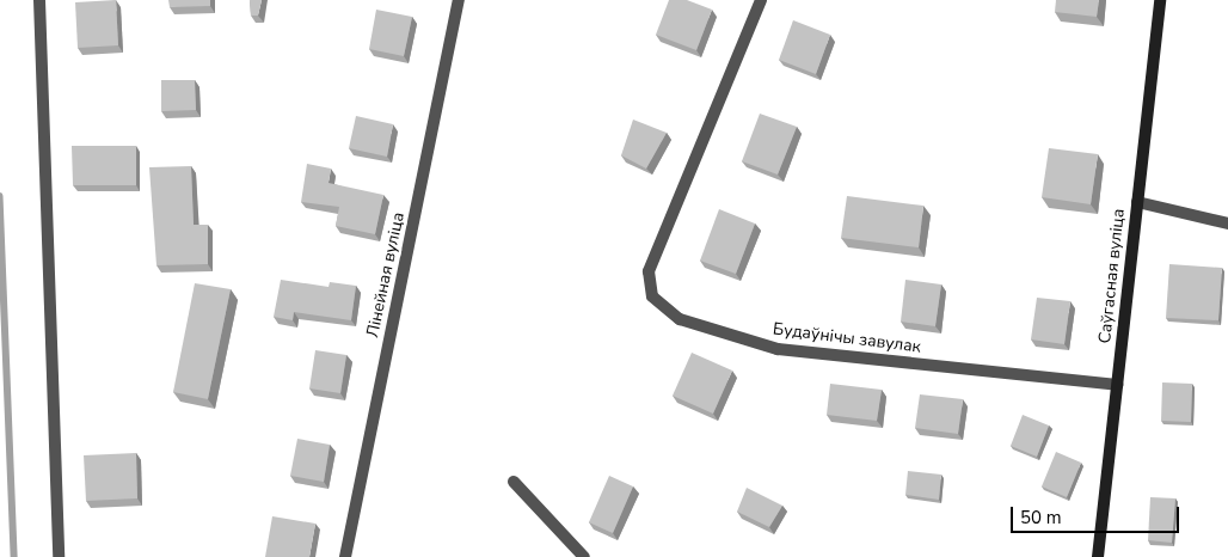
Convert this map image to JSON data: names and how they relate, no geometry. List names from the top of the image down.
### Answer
{
  "streets": {
    "street": ["Лінейная вуліца", "Саўгасная вуліца", "Будаўнічы завулак"]
  },
  "crossings": [
    ["Саўгасная вуліца", "Будаўнічы завулак"]
  ],
  "scale_bar": "50 m"
}
